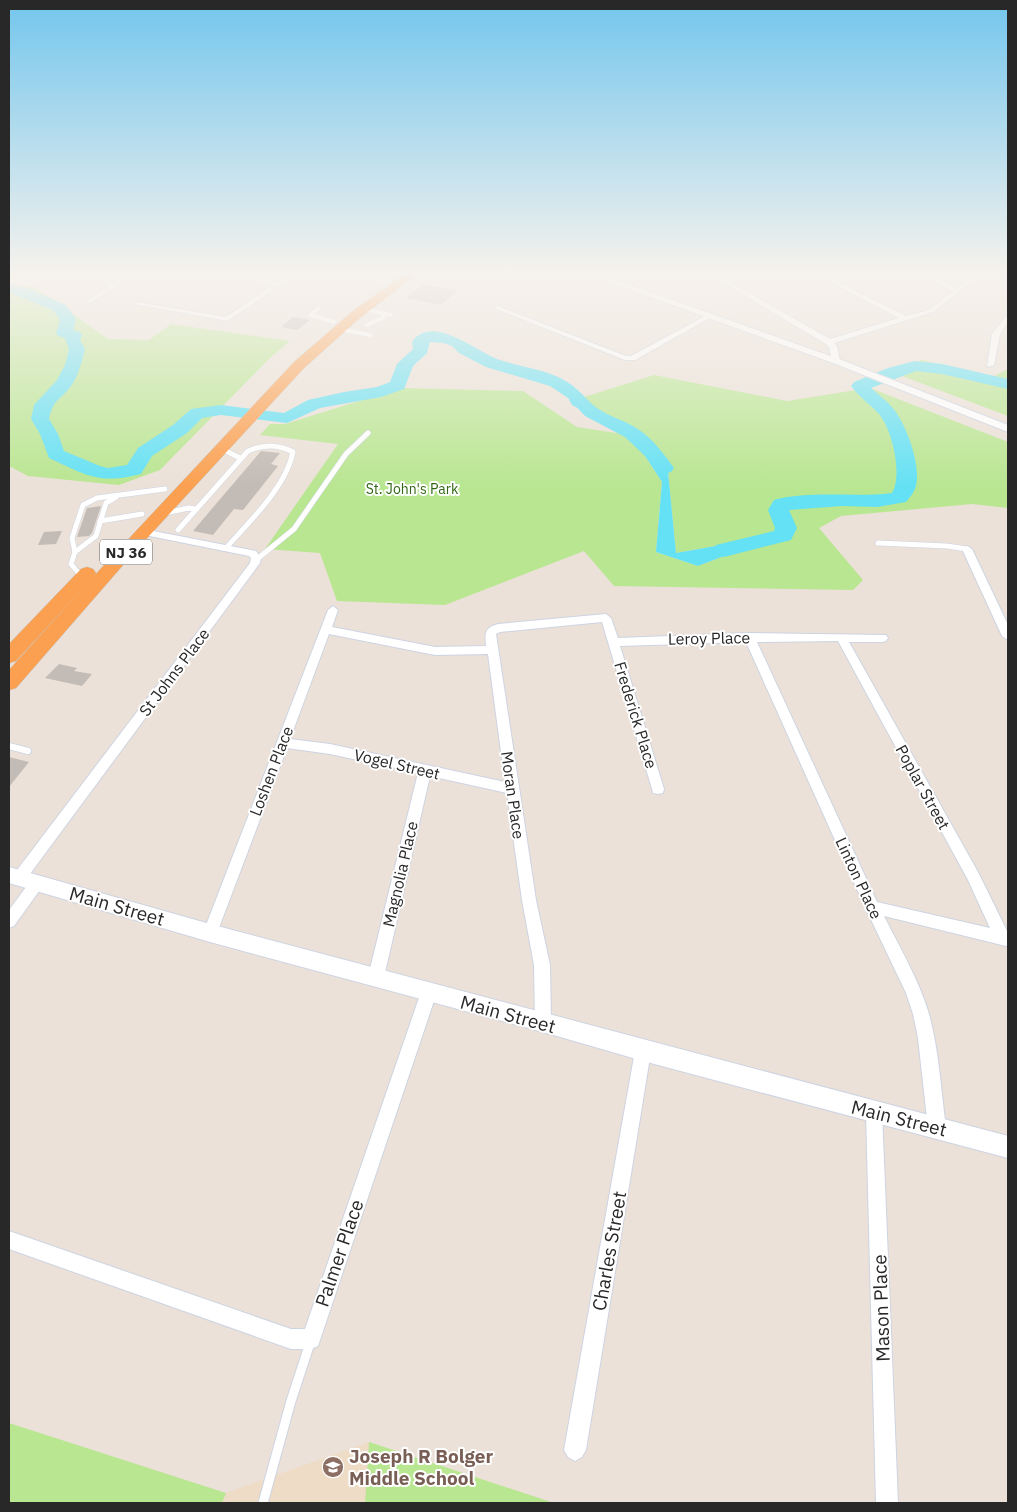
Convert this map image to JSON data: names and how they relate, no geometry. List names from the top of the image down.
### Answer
{
  "streets": {
    "highway": ["NJ 36"],
    "street": [
      "Leroy Place",
      "St Johns Place",
      "Frederick Place",
      "Vogel Street",
      "Loshen Place",
      "Poplar Street",
      "Moran Place",
      "Magnolia Place",
      "Linton Place",
      "Main Street",
      "Charles Street",
      "Palmer Place",
      "Mason Place"
    ]
  },
  "crossings": [
    ["Leroy Place", "Frederick Place"],
    ["Leroy Place", "Poplar Street"],
    ["Leroy Place", "Moran Place"],
    ["Leroy Place", "Linton Place"],
    ["St Johns Place", "Main Street"],
    ["Frederick Place", "Moran Place"],
    ["Vogel Street", "Loshen Place"],
    ["Vogel Street", "Moran Place"],
    ["Vogel Street", "Magnolia Place"],
    ["Loshen Place", "Main Street"],
    ["Moran Place", "Main Street"],
    ["Magnolia Place", "Main Street"],
    ["Linton Place", "Main Street"],
    ["Main Street", "Charles Street"],
    ["Main Street", "Palmer Place"],
    ["Main Street", "Mason Place"]
  ],
  "parks": ["St. John's Park"],
  "places": {
    "school or university": ["Joseph R Bolger Middle School"]
  }
}
